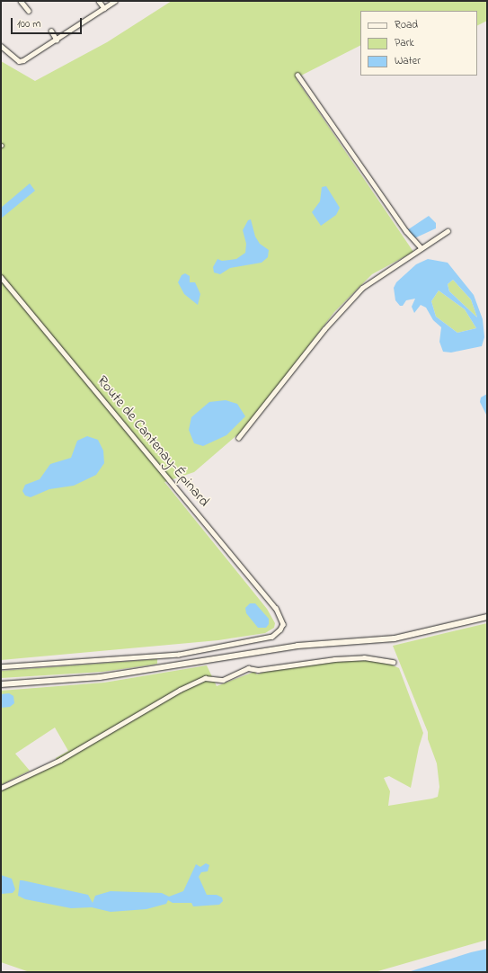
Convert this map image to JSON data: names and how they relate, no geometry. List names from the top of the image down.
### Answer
{
  "streets": {
    "street": ["Route de Cantenay-Épinard"]
  },
  "legend": ["Road", "Park", "Water"],
  "scale_bar": "100 m"
}
